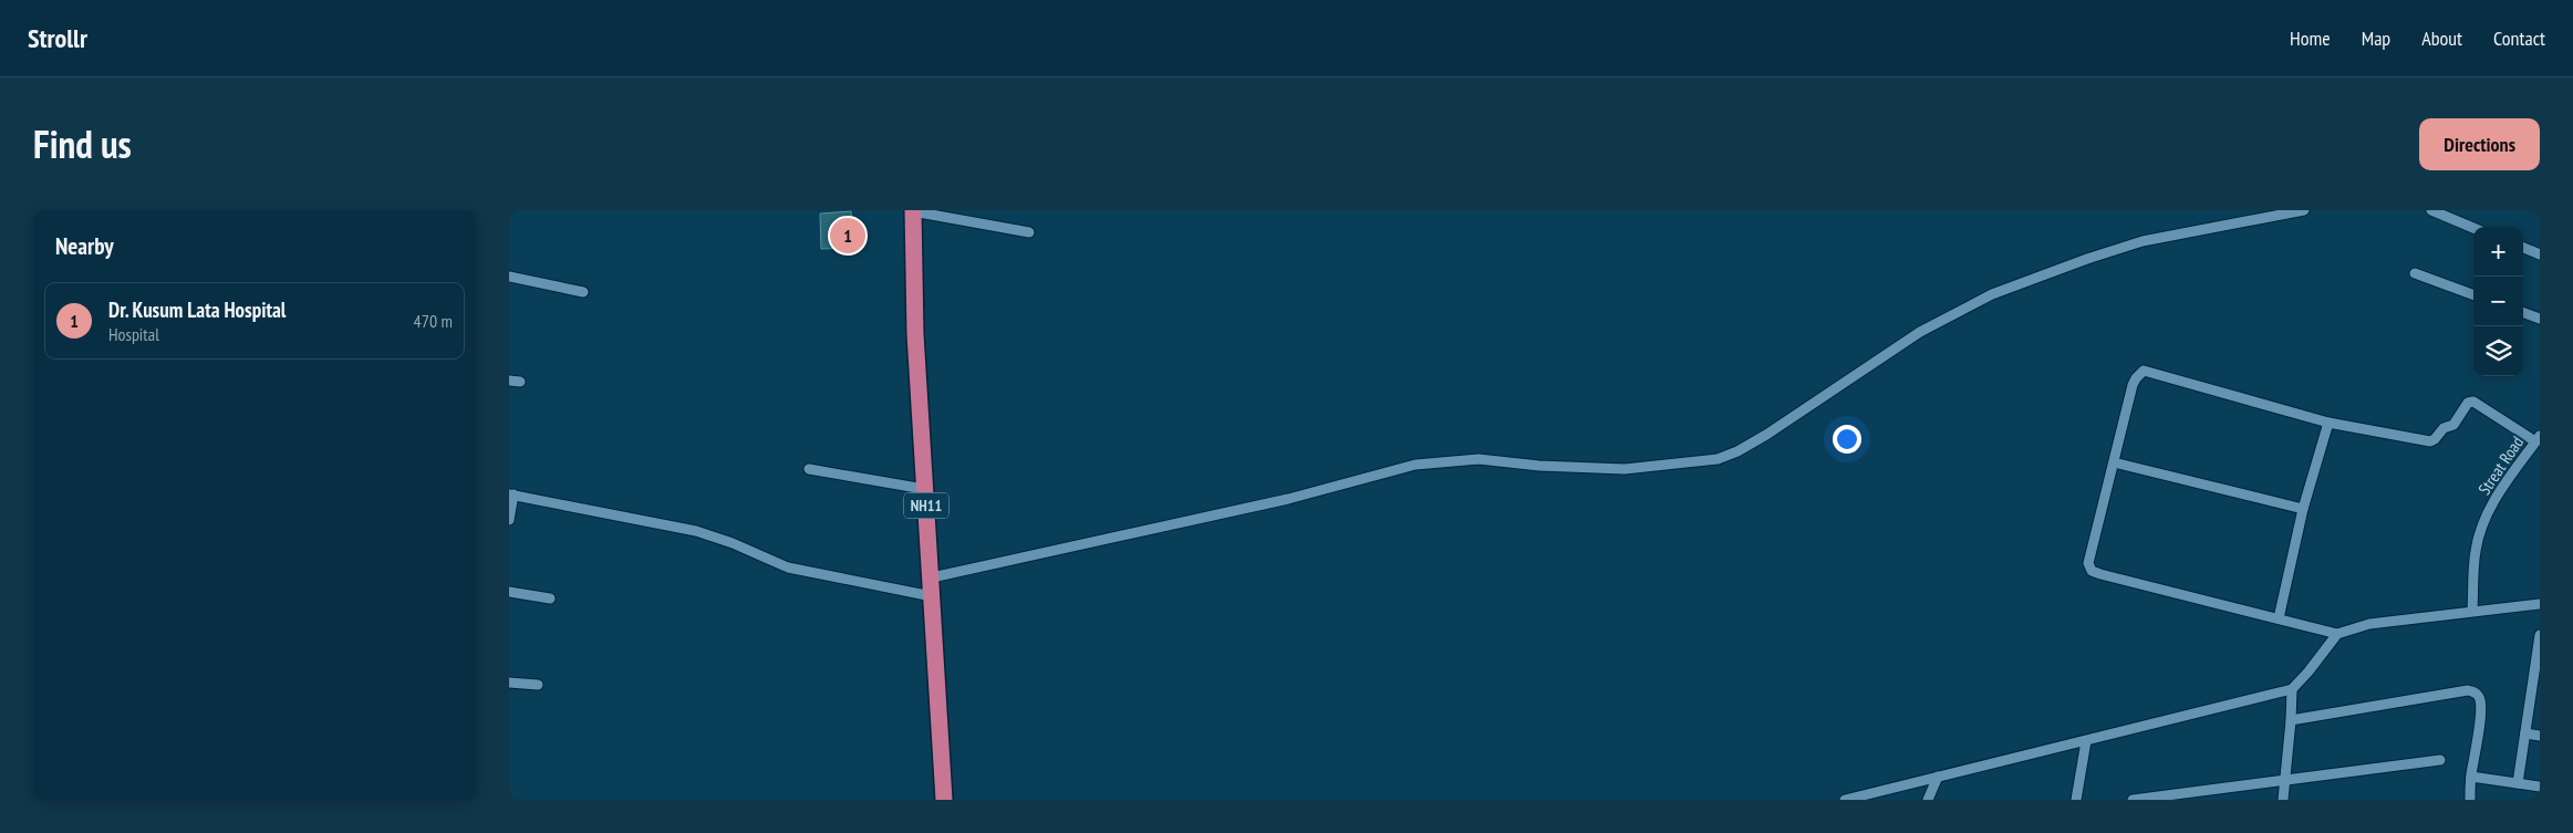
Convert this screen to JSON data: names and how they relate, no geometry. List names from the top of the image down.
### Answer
{
  "streets": {
    "highway": ["NH11"],
    "street": ["Streat Road"]
  },
  "page": {
    "header": "Strollr",
    "nav": [
      "Home",
      "Map",
      "About",
      "Contact"
    ],
    "title": "Find us",
    "buttons": "Directions",
    "heading": "Nearby",
    "pins": "1",
    "map_buttons": ["+", "−"],
    "list": [
      {
        "mark": "1",
        "name": "Dr. Kusum Lata Hospital",
        "note": "Hospital",
        "value": "470 m"
      }
    ]
  }
}
